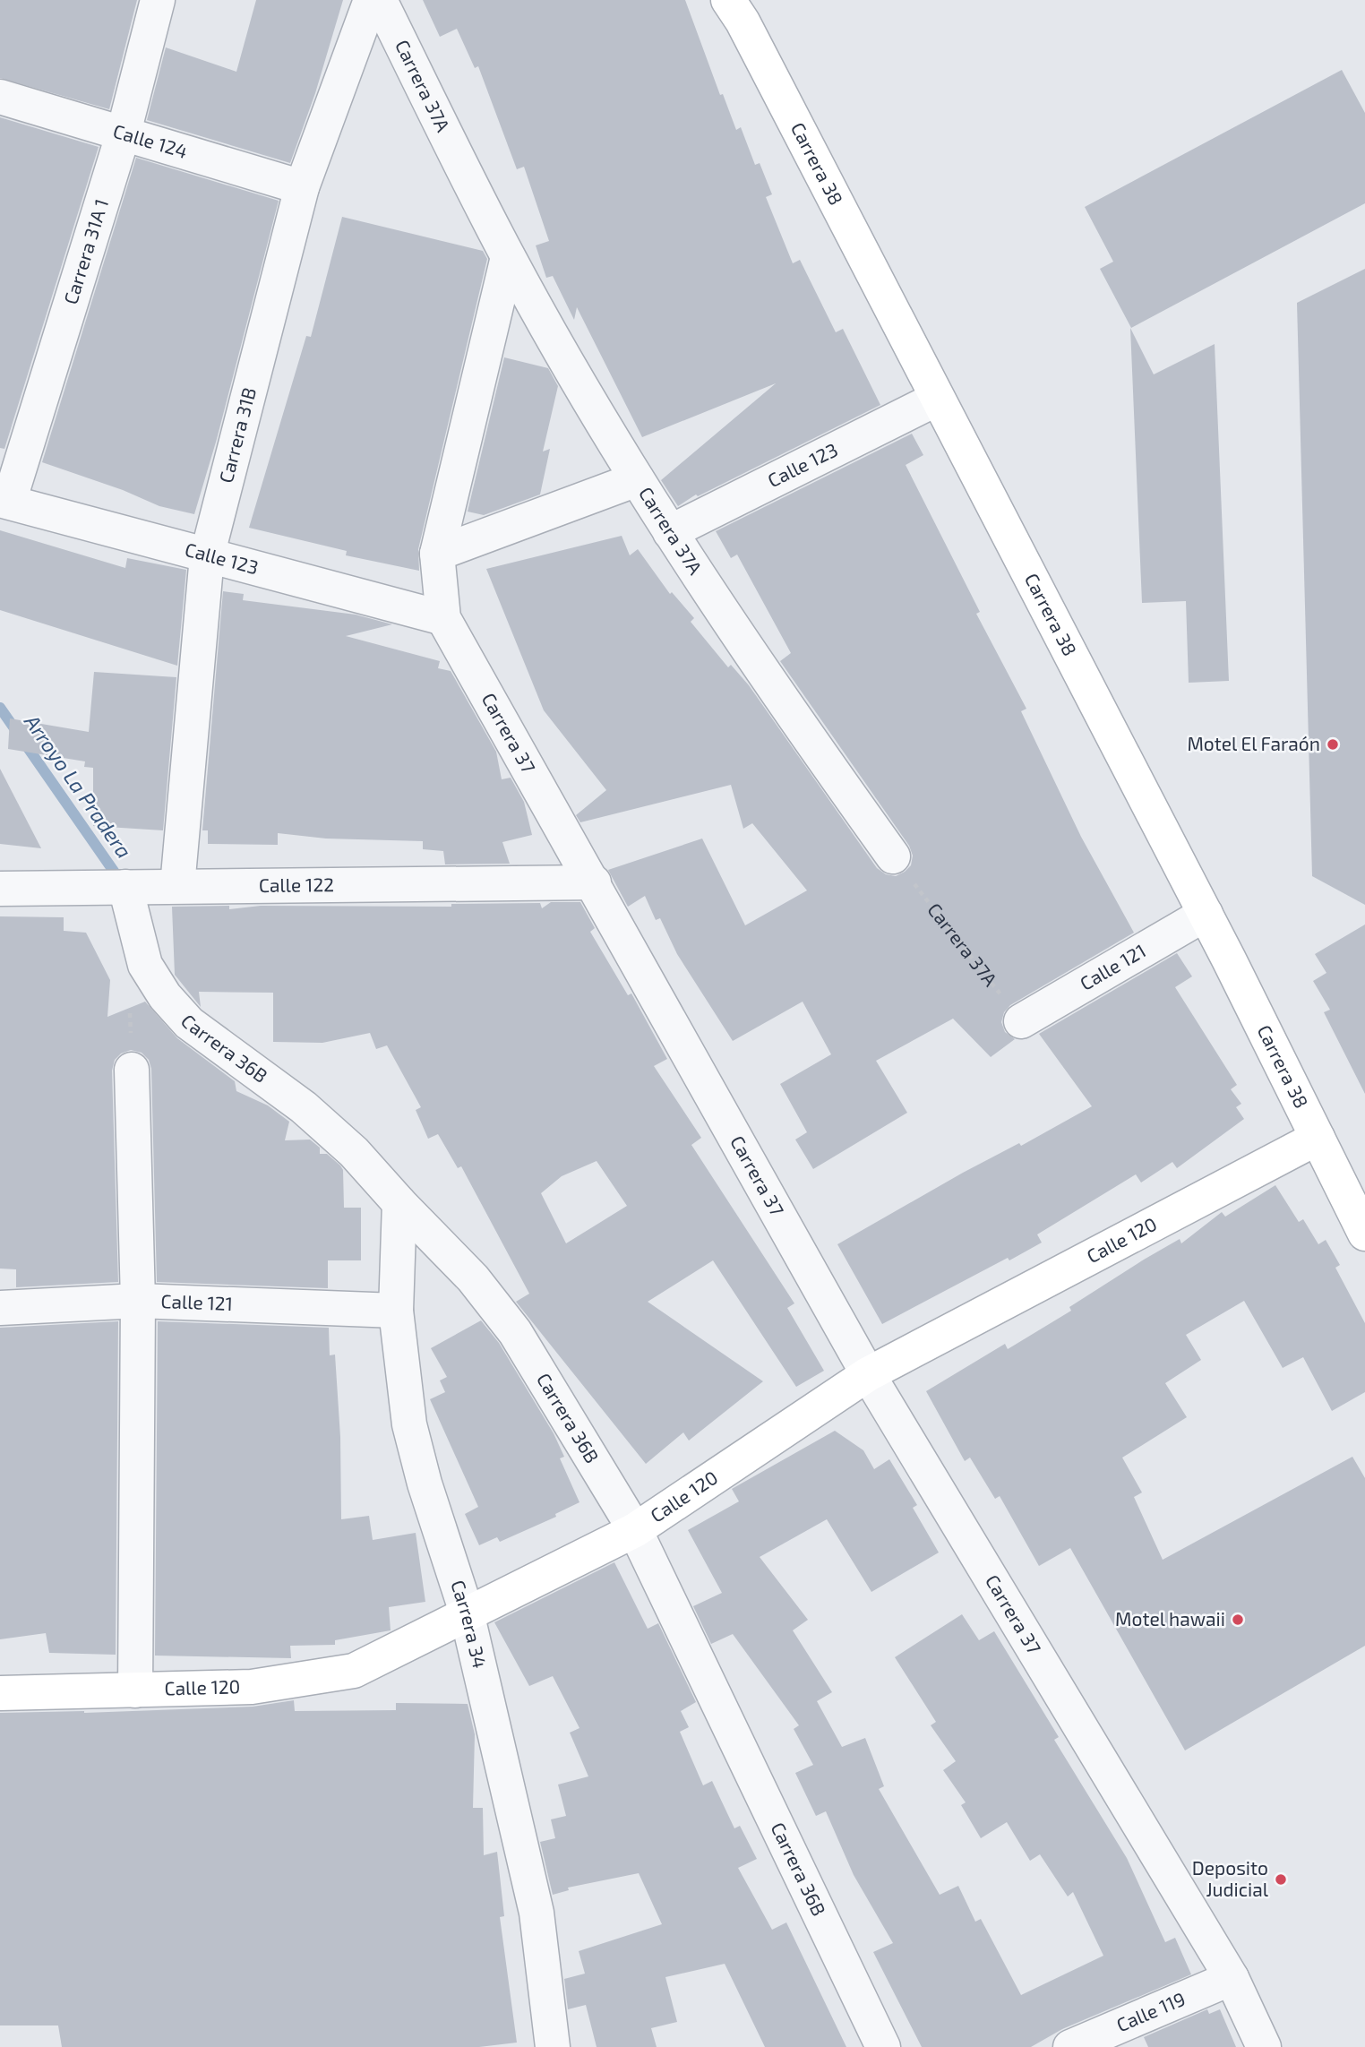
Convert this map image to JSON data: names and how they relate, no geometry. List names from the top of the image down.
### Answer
{
  "streets": {
    "street": [
      "Carrera 37A",
      "Calle 124",
      "Carrera 38",
      "Carrera 31A 1",
      "Carrera 31B",
      "Calle 123",
      "Carrera 37",
      "Calle 122",
      "Calle 121",
      "Carrera 36B",
      "Calle 120",
      "Carrera 34",
      "Calle 119"
    ]
  },
  "crossings": [
    ["Carrera 37A", "Calle 123"],
    ["Carrera 37A", "Carrera 37"],
    ["Carrera 37A", "Calle 121"],
    ["Calle 124", "Carrera 31A 1"],
    ["Calle 124", "Carrera 31B"],
    ["Carrera 38", "Calle 123"],
    ["Carrera 38", "Calle 121"],
    ["Carrera 38", "Calle 120"],
    ["Carrera 31A 1", "Calle 123"],
    ["Carrera 31B", "Calle 123"],
    ["Carrera 31B", "Calle 122"],
    ["Calle 123", "Carrera 37"],
    ["Carrera 37", "Calle 122"],
    ["Carrera 37", "Calle 120"],
    ["Carrera 37", "Calle 119"],
    ["Calle 122", "Carrera 36B"],
    ["Calle 121", "Carrera 34"],
    ["Carrera 36B", "Calle 120"],
    ["Carrera 36B", "Carrera 34"],
    ["Calle 120", "Carrera 34"]
  ],
  "water": ["Arroyo La Pradera"],
  "places": ["Motel El Faraón", "Motel hawaii", "Deposito Judicial"]
}
